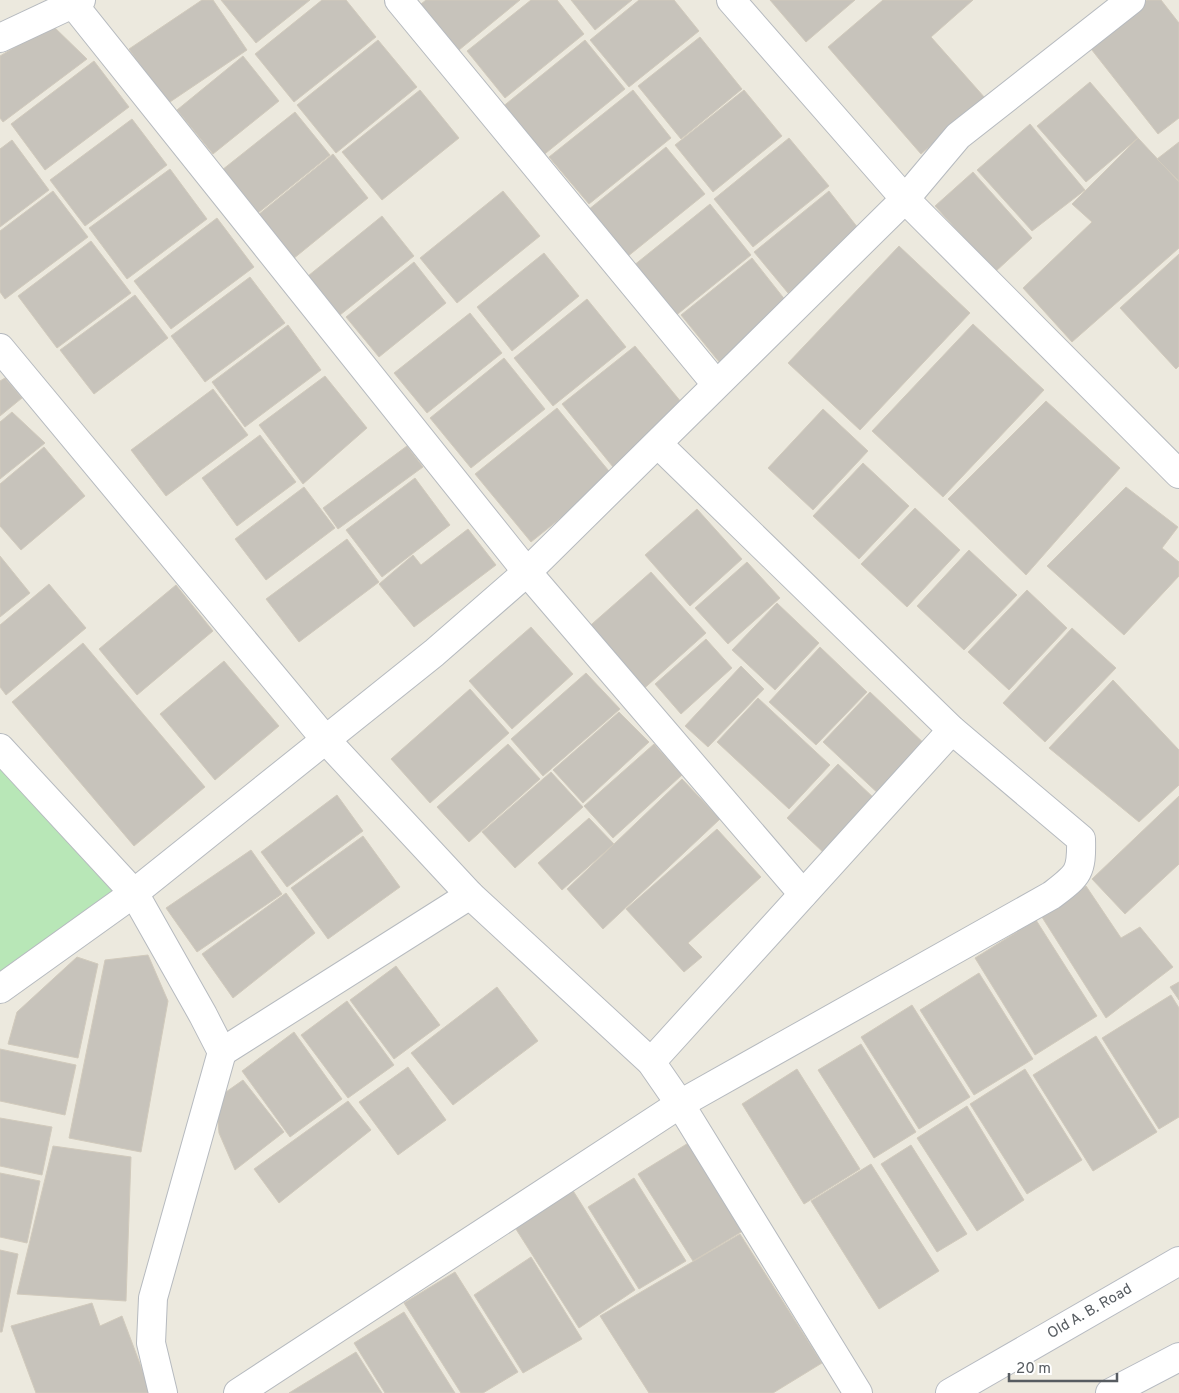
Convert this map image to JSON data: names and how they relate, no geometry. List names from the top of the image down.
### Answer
{
  "streets": {
    "street": ["Old A. B. Road"]
  },
  "scale_bar": "20 m"
}
